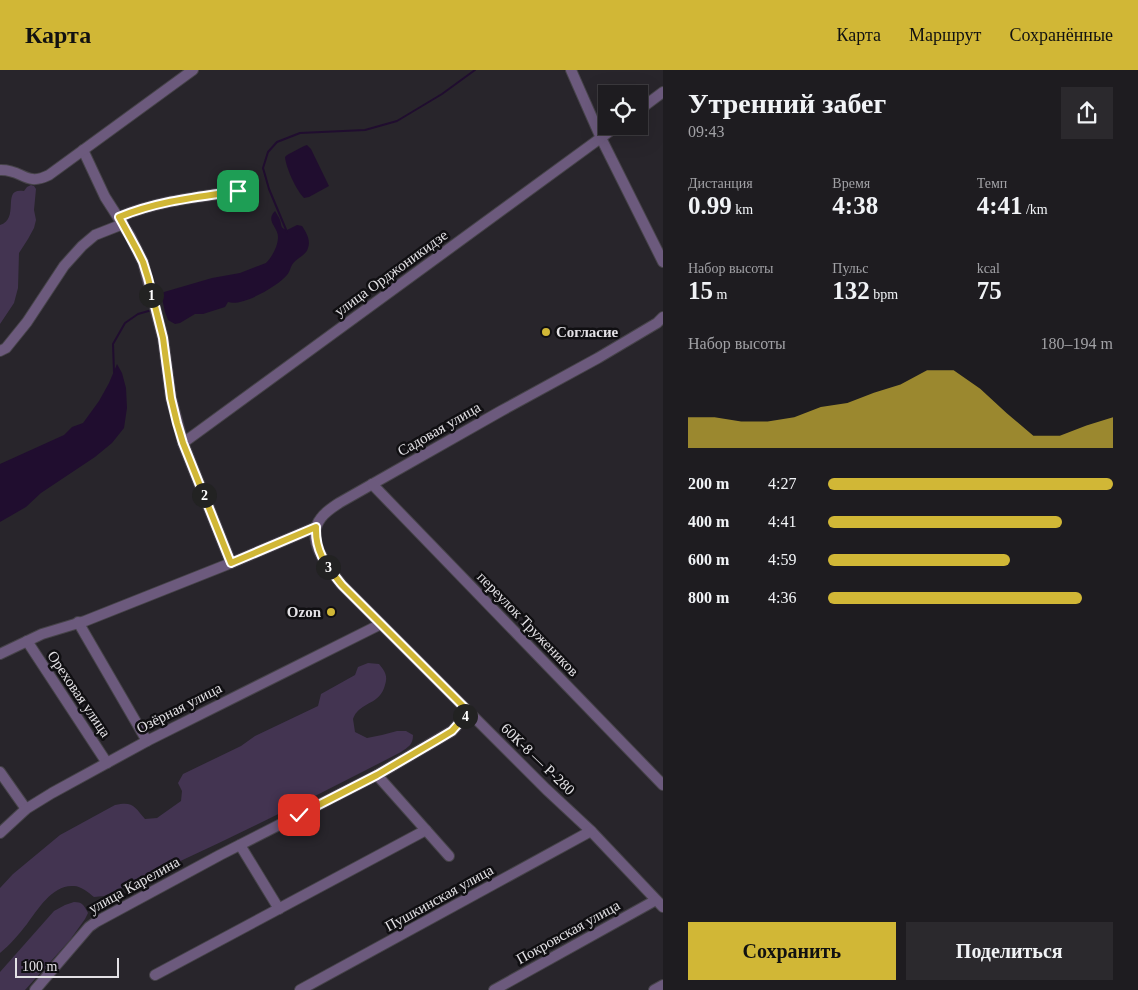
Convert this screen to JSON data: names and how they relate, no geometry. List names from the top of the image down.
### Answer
{
  "streets": {
    "street": [
      "улица Орджоникидзе",
      "Садовая улица",
      "переулок Тружеников",
      "Ореховая улица",
      "Озёрная улица",
      "60К-8 — Р-280",
      "улица Карелина",
      "Пушкинская улица",
      "Покровская улица"
    ]
  },
  "crossings": [
    ["Садовая улица", "переулок Тружеников"],
    ["Садовая улица", "Ореховая улица"],
    ["Садовая улица", "60К-8 — Р-280"],
    ["Ореховая улица", "Озёрная улица"],
    ["Озёрная улица", "60К-8 — Р-280"],
    ["60К-8 — Р-280", "улица Карелина"],
    ["60К-8 — Р-280", "Пушкинская улица"],
    ["60К-8 — Р-280", "Покровская улица"]
  ],
  "places": ["Согласие", "Ozon"],
  "scale_bar": "100 m",
  "page": {
    "header": "Карта",
    "nav": ["Карта", "Маршрут", "Сохранённые"],
    "heading": ["Утренний забег", "09:43"],
    "stats": [
      ["Дистанция", "0.99 km"],
      ["Время", "4:38"],
      ["Темп", "4:41 /km"],
      ["Набор высоты", "15 m"],
      ["Пульс", "132 bpm"],
      ["kcal", "75"]
    ],
    "pins": [
      "1",
      "2",
      "3",
      "4"
    ],
    "chart": ["Набор высоты", "180–194 m"],
    "list": [
      {
        "name": "200 m",
        "note": "4:27"
      },
      {
        "name": "400 m",
        "note": "4:41"
      },
      {
        "name": "600 m",
        "note": "4:59"
      },
      {
        "name": "800 m",
        "note": "4:36"
      }
    ],
    "buttons": ["Сохранить", "Поделиться"],
    "scale": "100 m"
  }
}
